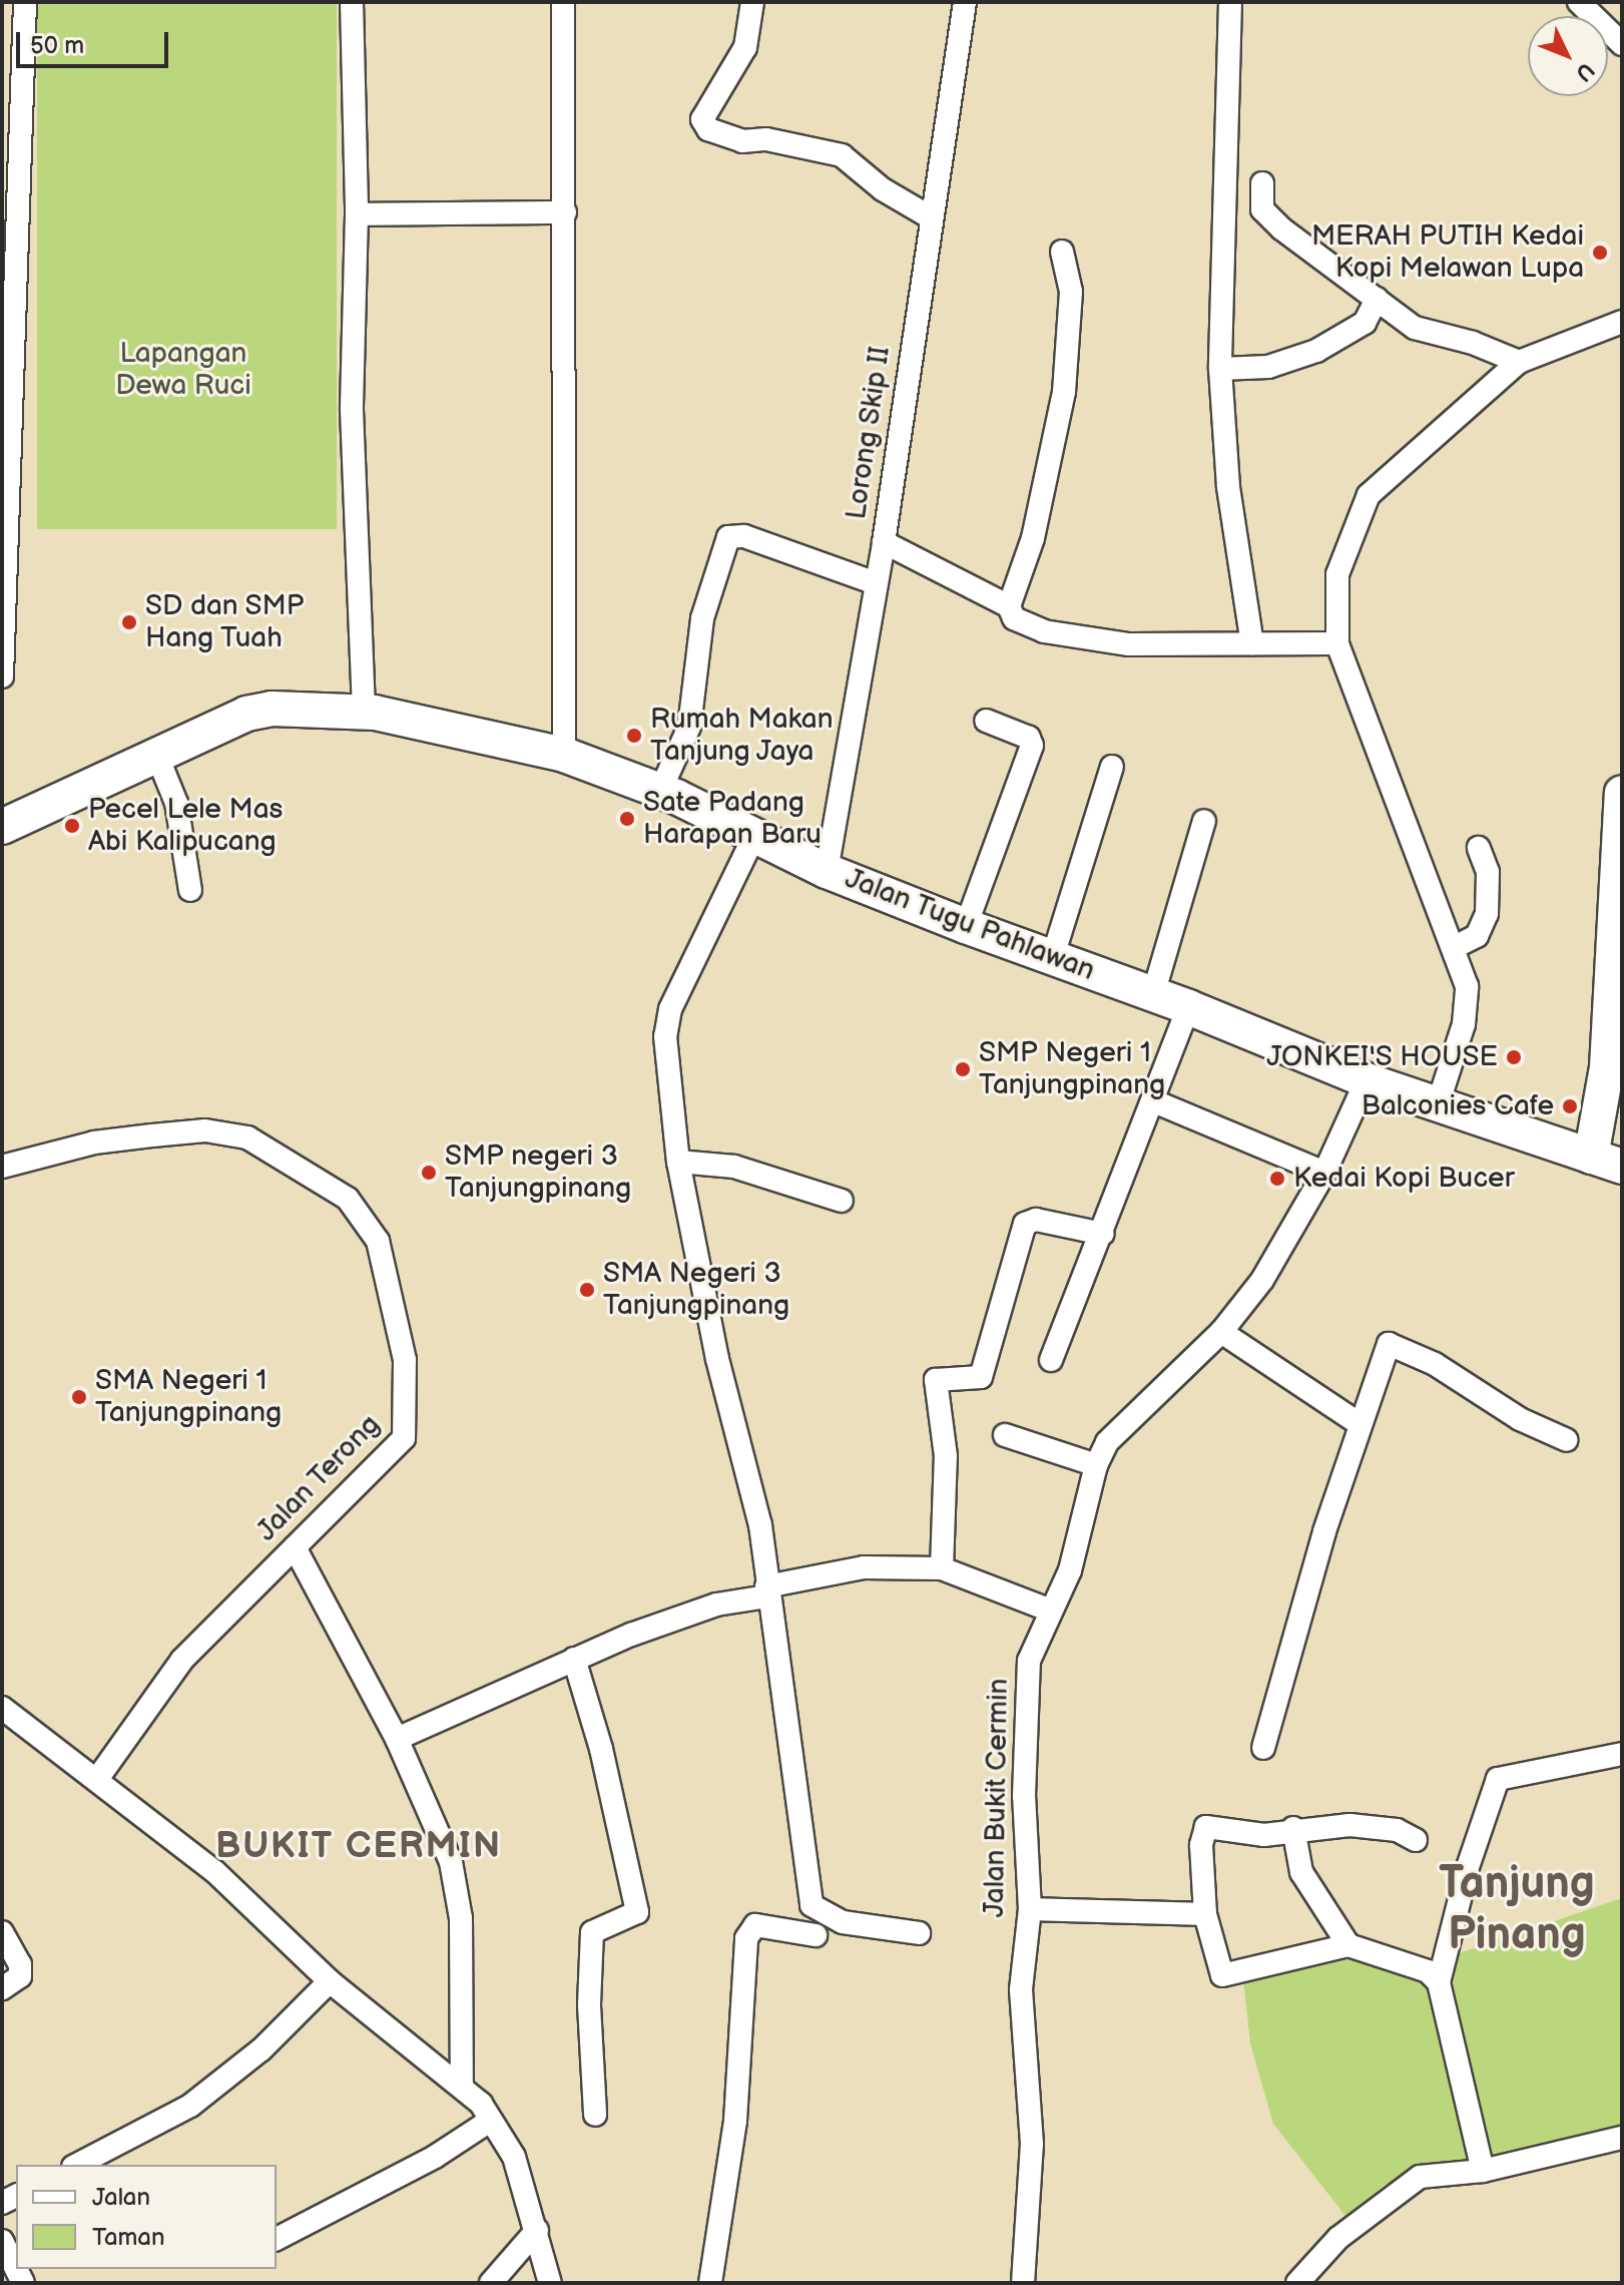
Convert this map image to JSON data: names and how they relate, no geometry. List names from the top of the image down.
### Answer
{
  "streets": {
    "main road": ["Jalan Tugu Pahlawan"],
    "street": ["Lorong Skip II", "Jalan Terong", "Jalan Bukit Cermin"]
  },
  "crossings": [
    ["Lorong Skip II", "Jalan Tugu Pahlawan"],
    ["Jalan Tugu Pahlawan", "Jalan Bukit Cermin"]
  ],
  "districts": ["BUKIT CERMIN", "Tanjung Pinang"],
  "parks": ["Lapangan Dewa Ruci"],
  "places": [
    "MERAH PUTIH Kedai Kopi Melawan Lupa",
    "SD dan SMP Hang Tuah",
    "Rumah Makan Tanjung Jaya",
    "Sate Padang Harapan Baru",
    "Pecel Lele Mas Abi Kalipucang",
    "JONKEI'S HOUSE",
    "SMP Negeri 1 Tanjungpinang",
    "Balconies Cafe",
    "SMP negeri 3 Tanjungpinang",
    "Kedai Kopi Bucer",
    "SMA Negeri 3 Tanjungpinang",
    "SMA Negeri 1 Tanjungpinang"
  ],
  "legend": ["Jalan", "Taman"],
  "scale_bar": "50 m",
  "north": "bottom right"
}
